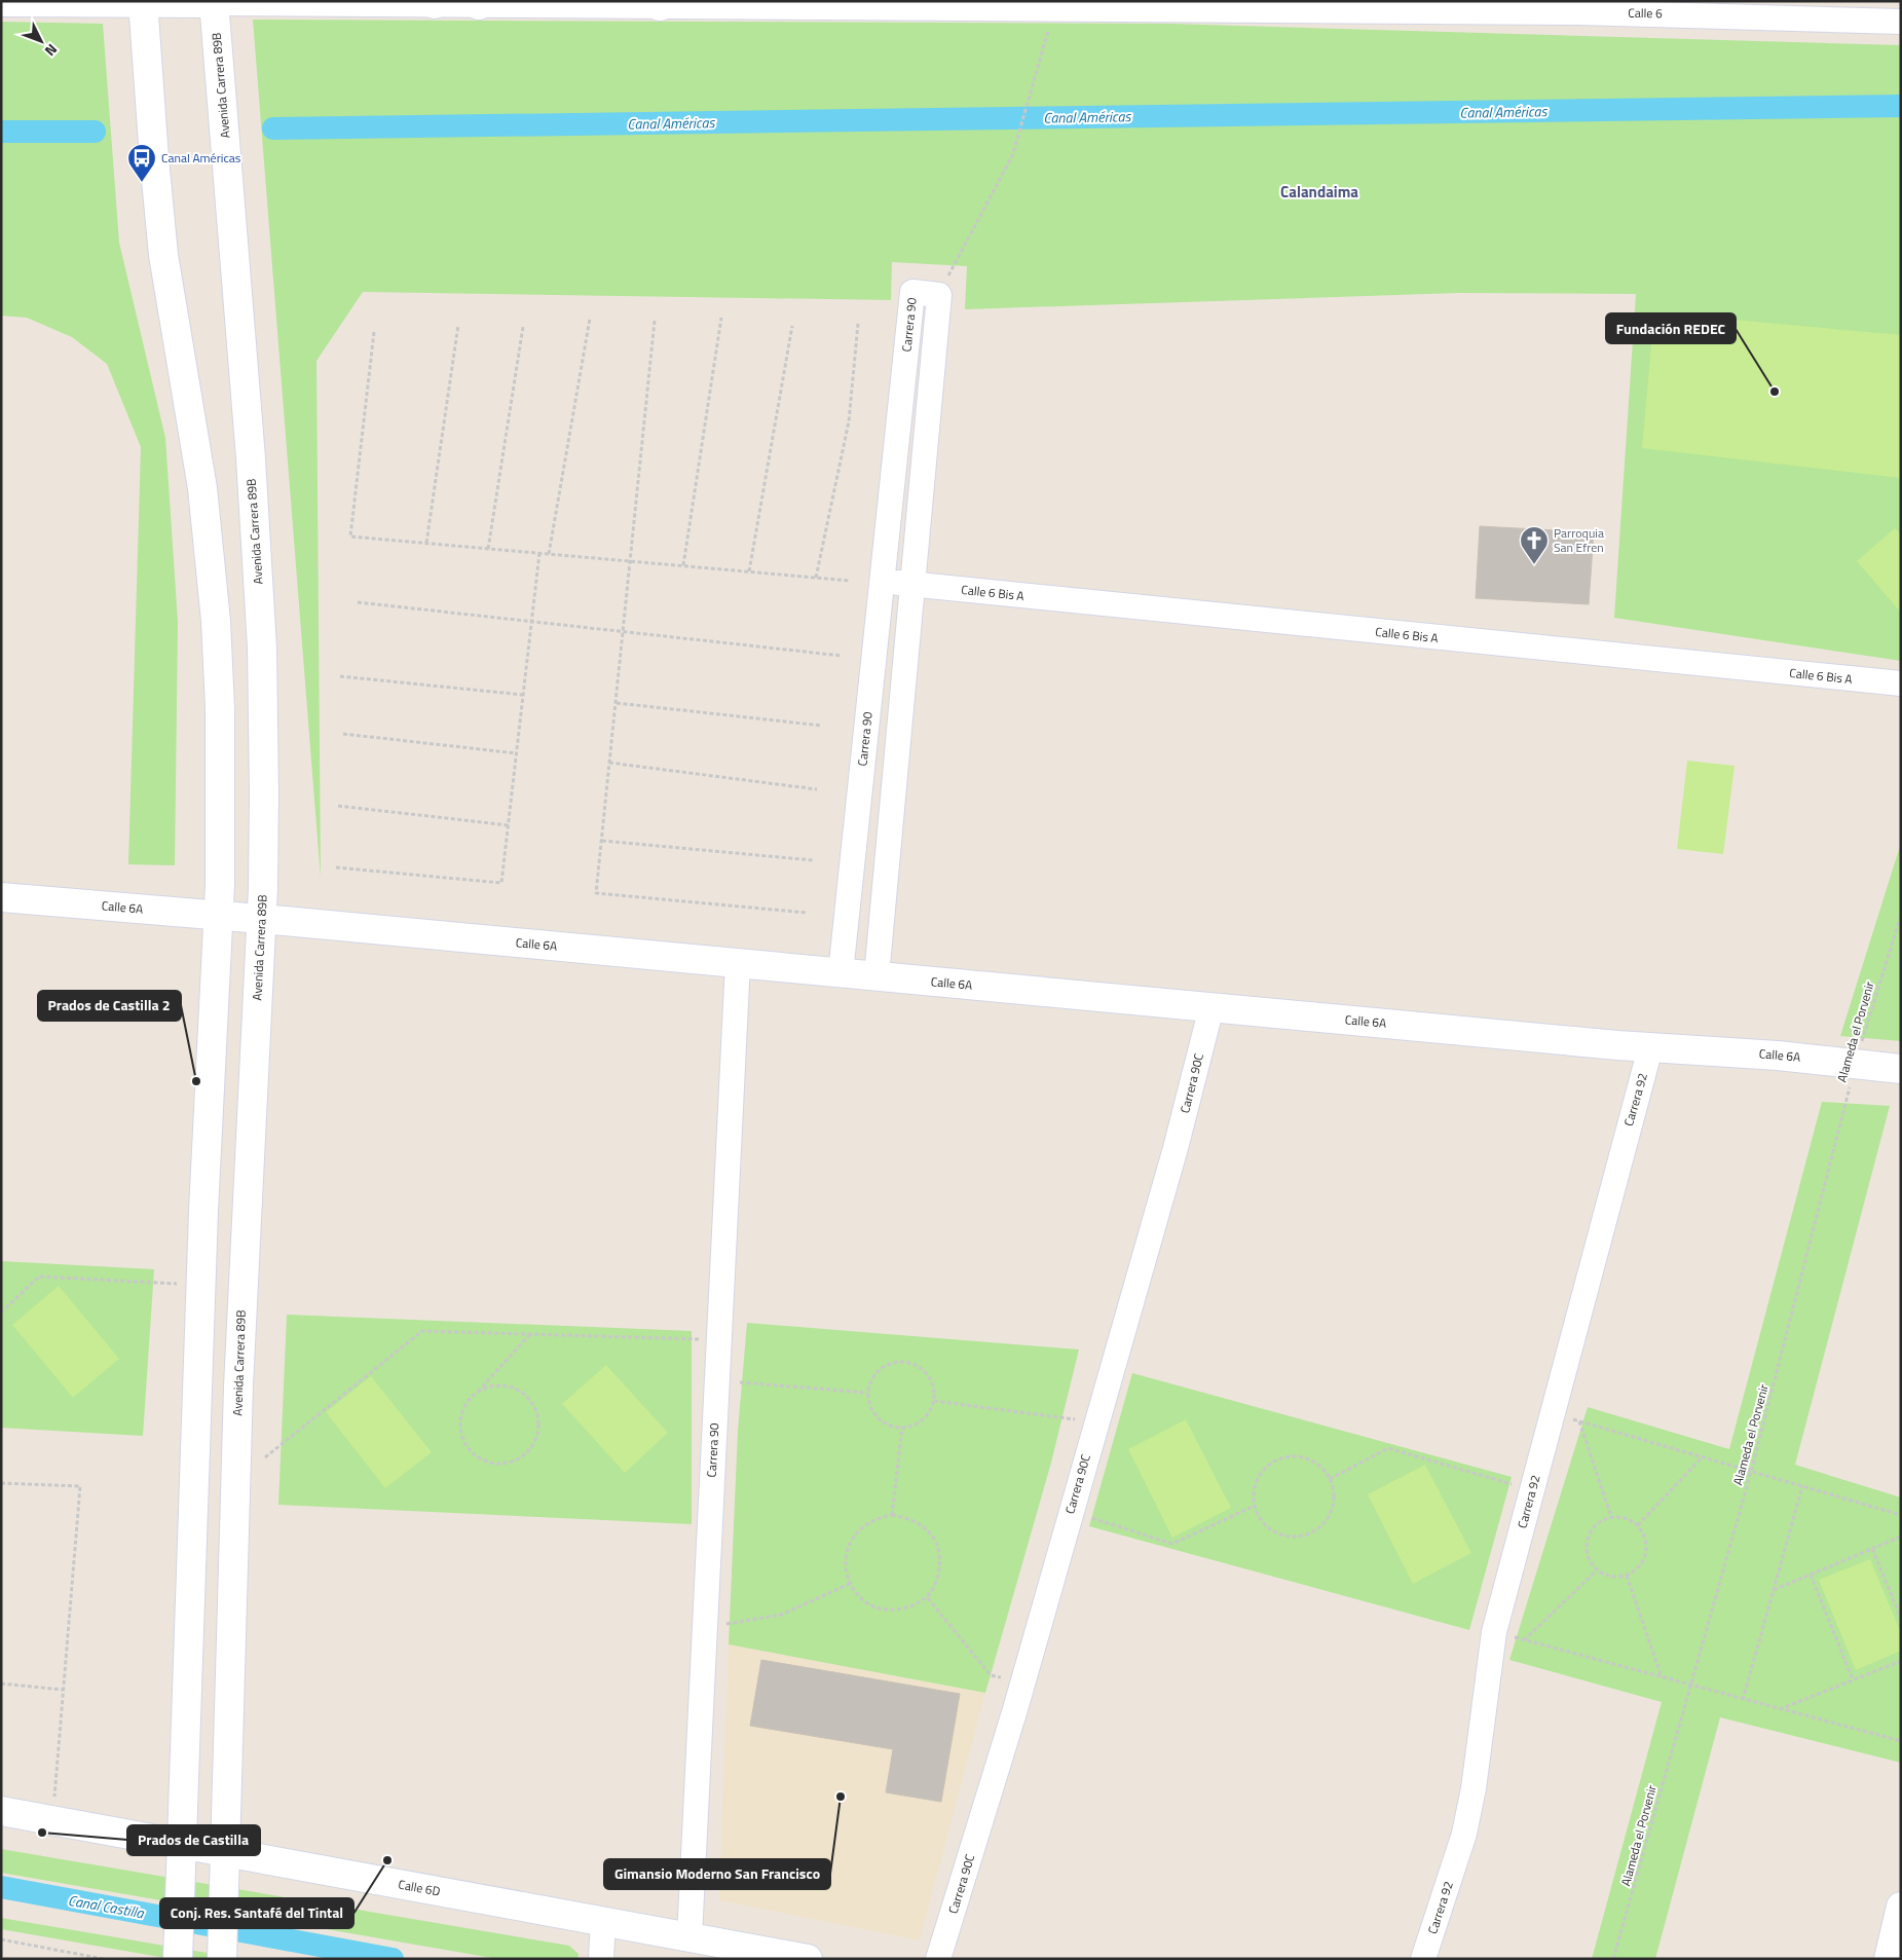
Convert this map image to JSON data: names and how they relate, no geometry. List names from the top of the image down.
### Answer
{
  "streets": {
    "main road": [
      "Calle 6",
      "Avenida Carrera 89B",
      "Calle 6A",
      "Calle 6D"
    ],
    "street": [
      "Carrera 90",
      "Calle 6 Bis A",
      "Carrera 90C",
      "Carrera 92"
    ],
    "path": ["Alameda el Porvenir"]
  },
  "crossings": [
    ["Calle 6", "Avenida Carrera 89B"],
    ["Avenida Carrera 89B", "Calle 6A"],
    ["Avenida Carrera 89B", "Calle 6D"],
    ["Carrera 90", "Calle 6 Bis A"],
    ["Carrera 90", "Calle 6A"],
    ["Carrera 90", "Calle 6D"],
    ["Calle 6A", "Alameda el Porvenir"],
    ["Calle 6A", "Carrera 90C"],
    ["Calle 6A", "Carrera 92"]
  ],
  "districts": ["Calandaima"],
  "water": ["Canal Américas", "Canal Castilla"],
  "places": {
    "bus stop": ["Canal Américas"],
    "other": [
      "Fundación REDEC",
      "Prados de Castilla 2",
      "Gimansio Moderno San Francisco",
      "Prados de Castilla",
      "Conj. Res. Santafé del Tintal"
    ],
    "church": ["Parroquia San Efren"]
  },
  "north": "bottom right"
}
